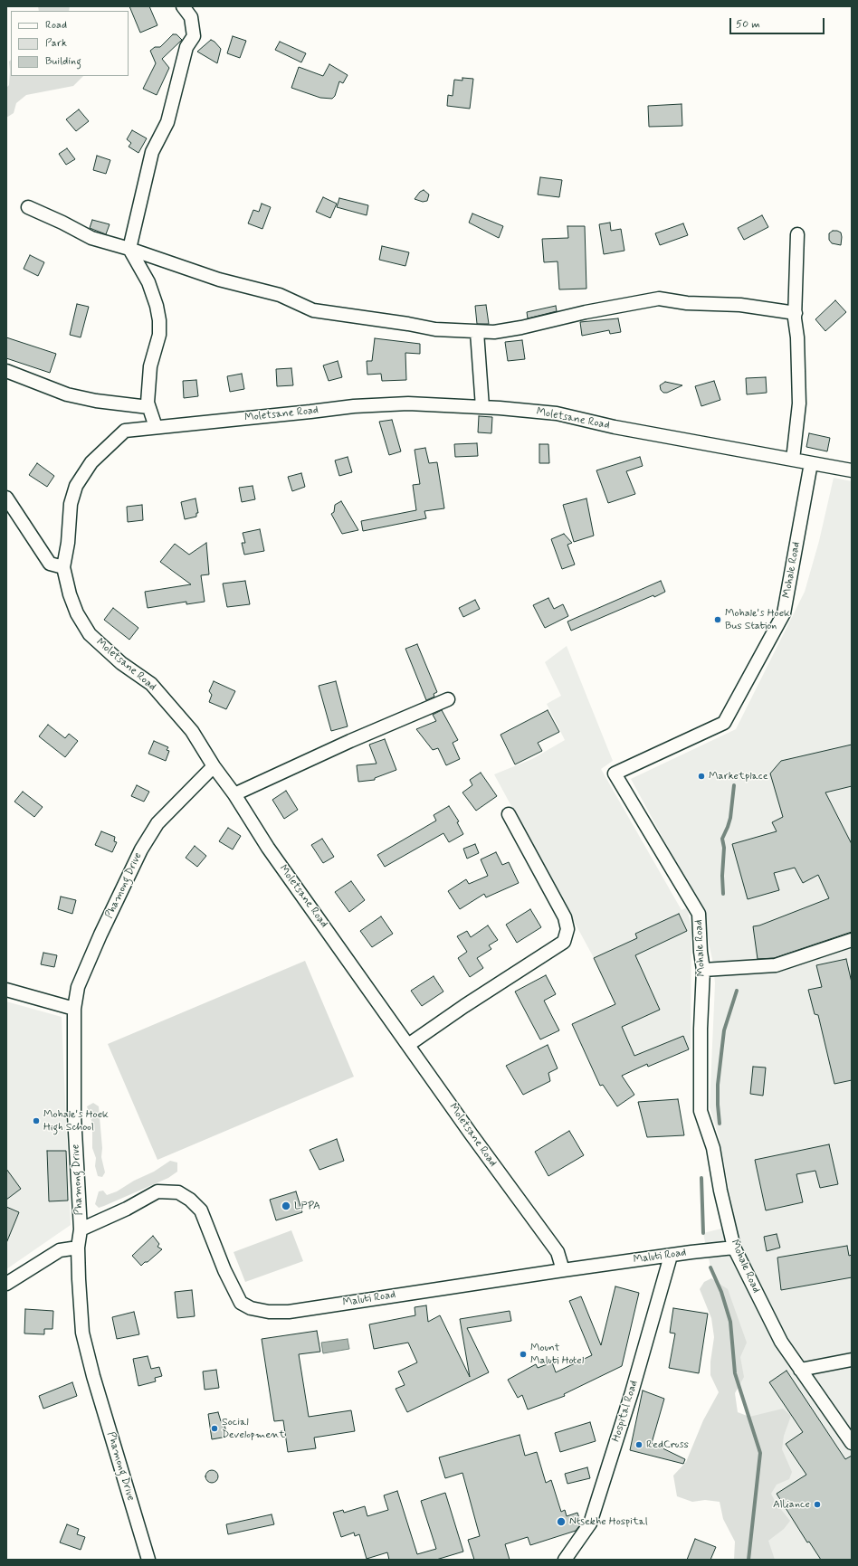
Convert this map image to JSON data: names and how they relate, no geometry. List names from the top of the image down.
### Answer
{
  "streets": {
    "street": [
      "Moletsane Road",
      "Mohale Road",
      "Phamong Drive",
      "Maluti Road",
      "Hospital Road"
    ]
  },
  "crossings": [
    ["Moletsane Road", "Mohale Road"],
    ["Moletsane Road", "Phamong Drive"],
    ["Moletsane Road", "Maluti Road"],
    ["Mohale Road", "Maluti Road"],
    ["Phamong Drive", "Maluti Road"],
    ["Maluti Road", "Hospital Road"]
  ],
  "places": [
    "Mohale's Hoek Bus Station",
    "Marketplace",
    "Mohale's Hoek High School",
    "LPPA",
    "Mount Maluti Hotel",
    "Social Development",
    "RedCross",
    "Alliance",
    "Ntsekhe Hospital"
  ],
  "legend": ["Road", "Park", "Building"],
  "scale_bar": "50 m"
}
